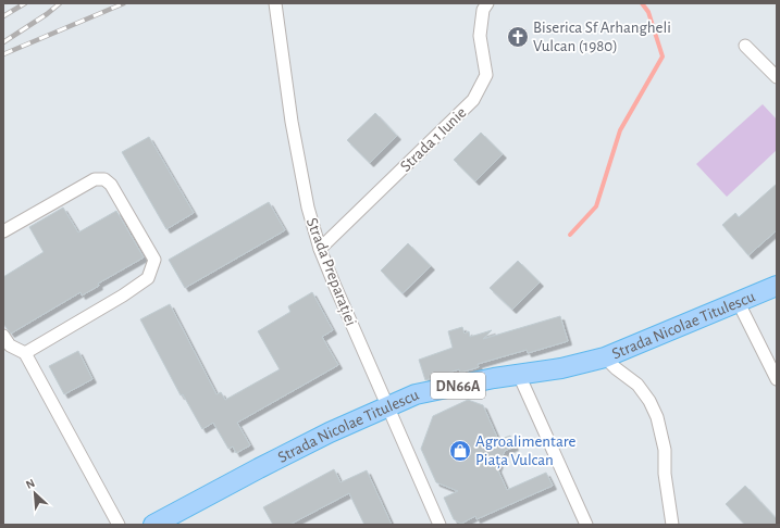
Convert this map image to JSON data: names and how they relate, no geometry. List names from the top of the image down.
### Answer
{
  "streets": {
    "main road": ["Strada Nicolae Titulescu", "DN66A"],
    "street": ["Strada 1 Iunie", "Strada Preparației"]
  },
  "crossings": [
    ["Strada 1 Iunie", "Strada Preparației"],
    ["Strada Preparației", "Strada Nicolae Titulescu"]
  ],
  "places": {
    "church": ["Biserica Sf Arhangheli Vulcan (1980)"],
    "shop": ["Agroalimentare Piața Vulcan"]
  },
  "north": "top left"
}
